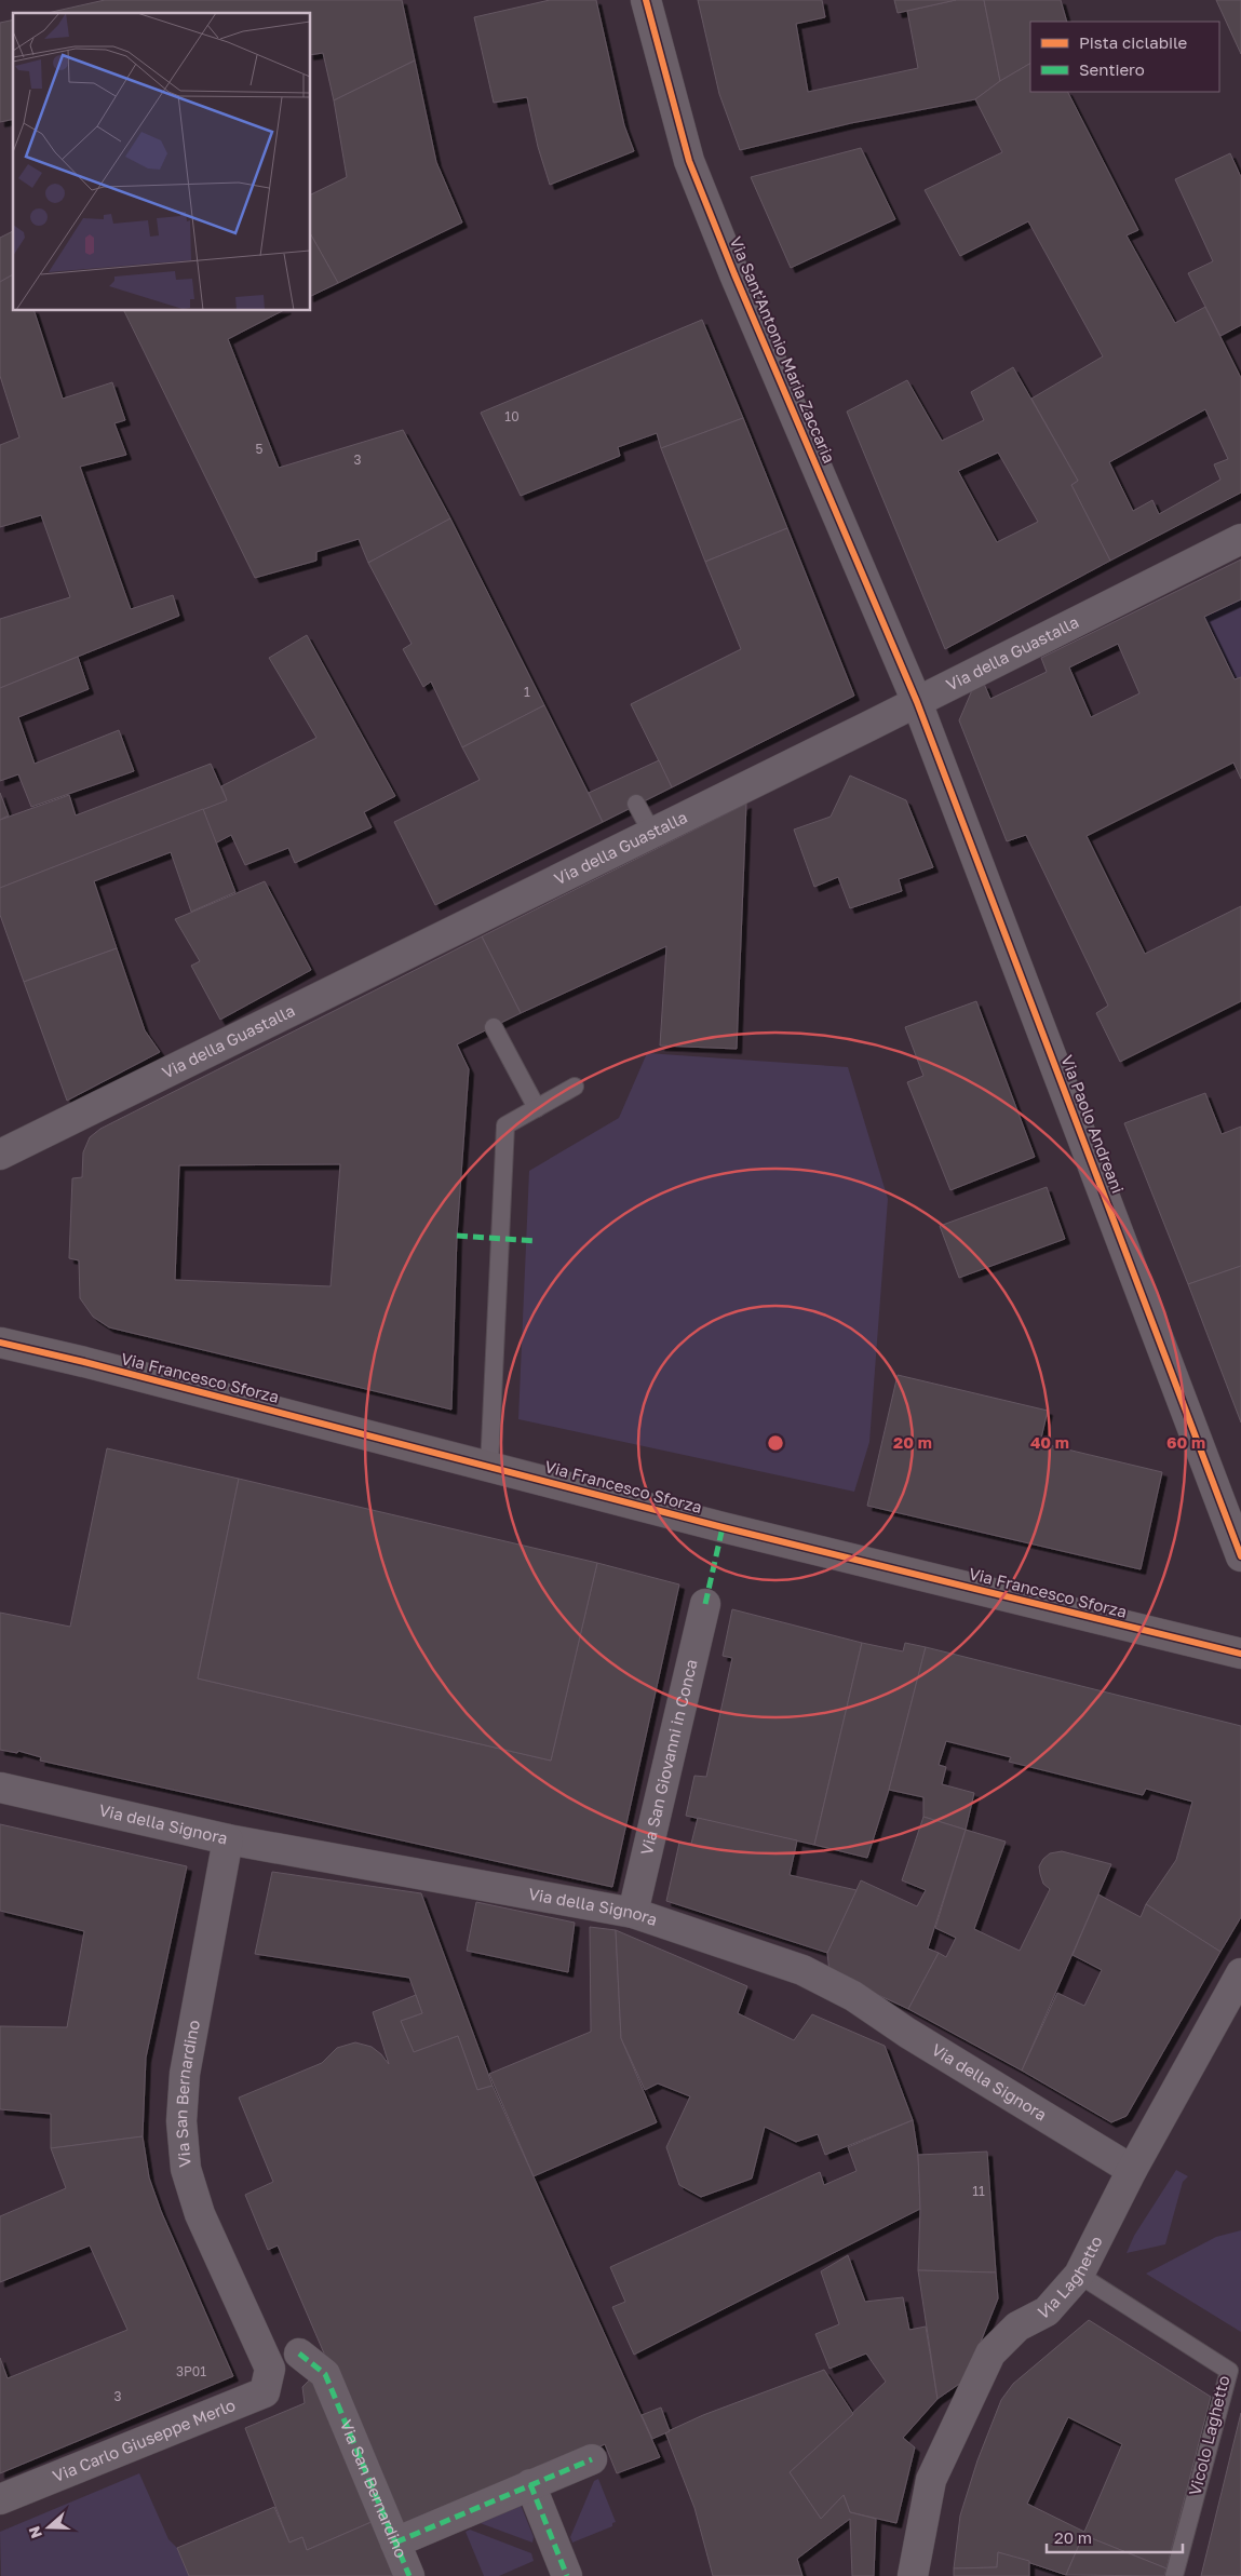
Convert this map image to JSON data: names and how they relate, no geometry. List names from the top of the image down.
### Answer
{
  "streets": {
    "street": [
      "Via Sant'Antonio Maria Zaccaria",
      "Via della Guastalla",
      "Via Paolo Andreani",
      "Via Francesco Sforza",
      "Via San Giovanni in Conca",
      "Via della Signora",
      "Via San Bernardino",
      "Via Laghetto",
      "Via Carlo Giuseppe Merlo"
    ],
    "lane": ["Vicolo Laghetto"]
  },
  "crossings": [
    ["Via Sant'Antonio Maria Zaccaria", "Via della Guastalla"],
    ["Via Sant'Antonio Maria Zaccaria", "Via Paolo Andreani"],
    ["Via della Guastalla", "Via Paolo Andreani"],
    ["Via San Giovanni in Conca", "Via della Signora"],
    ["Via della Signora", "Via San Bernardino"],
    ["Via della Signora", "Via Laghetto"],
    ["Via San Bernardino", "Via Carlo Giuseppe Merlo"],
    ["Via Laghetto", "Vicolo Laghetto"]
  ],
  "house_numbers": [
    "10",
    "5",
    "3",
    "1",
    "11",
    "3P01",
    "3"
  ],
  "legend": ["Pista ciclabile", "Sentiero"],
  "scale_bar": "20 m",
  "north": "left",
  "rings": ["20 m", "40 m", "60 m"]
}
